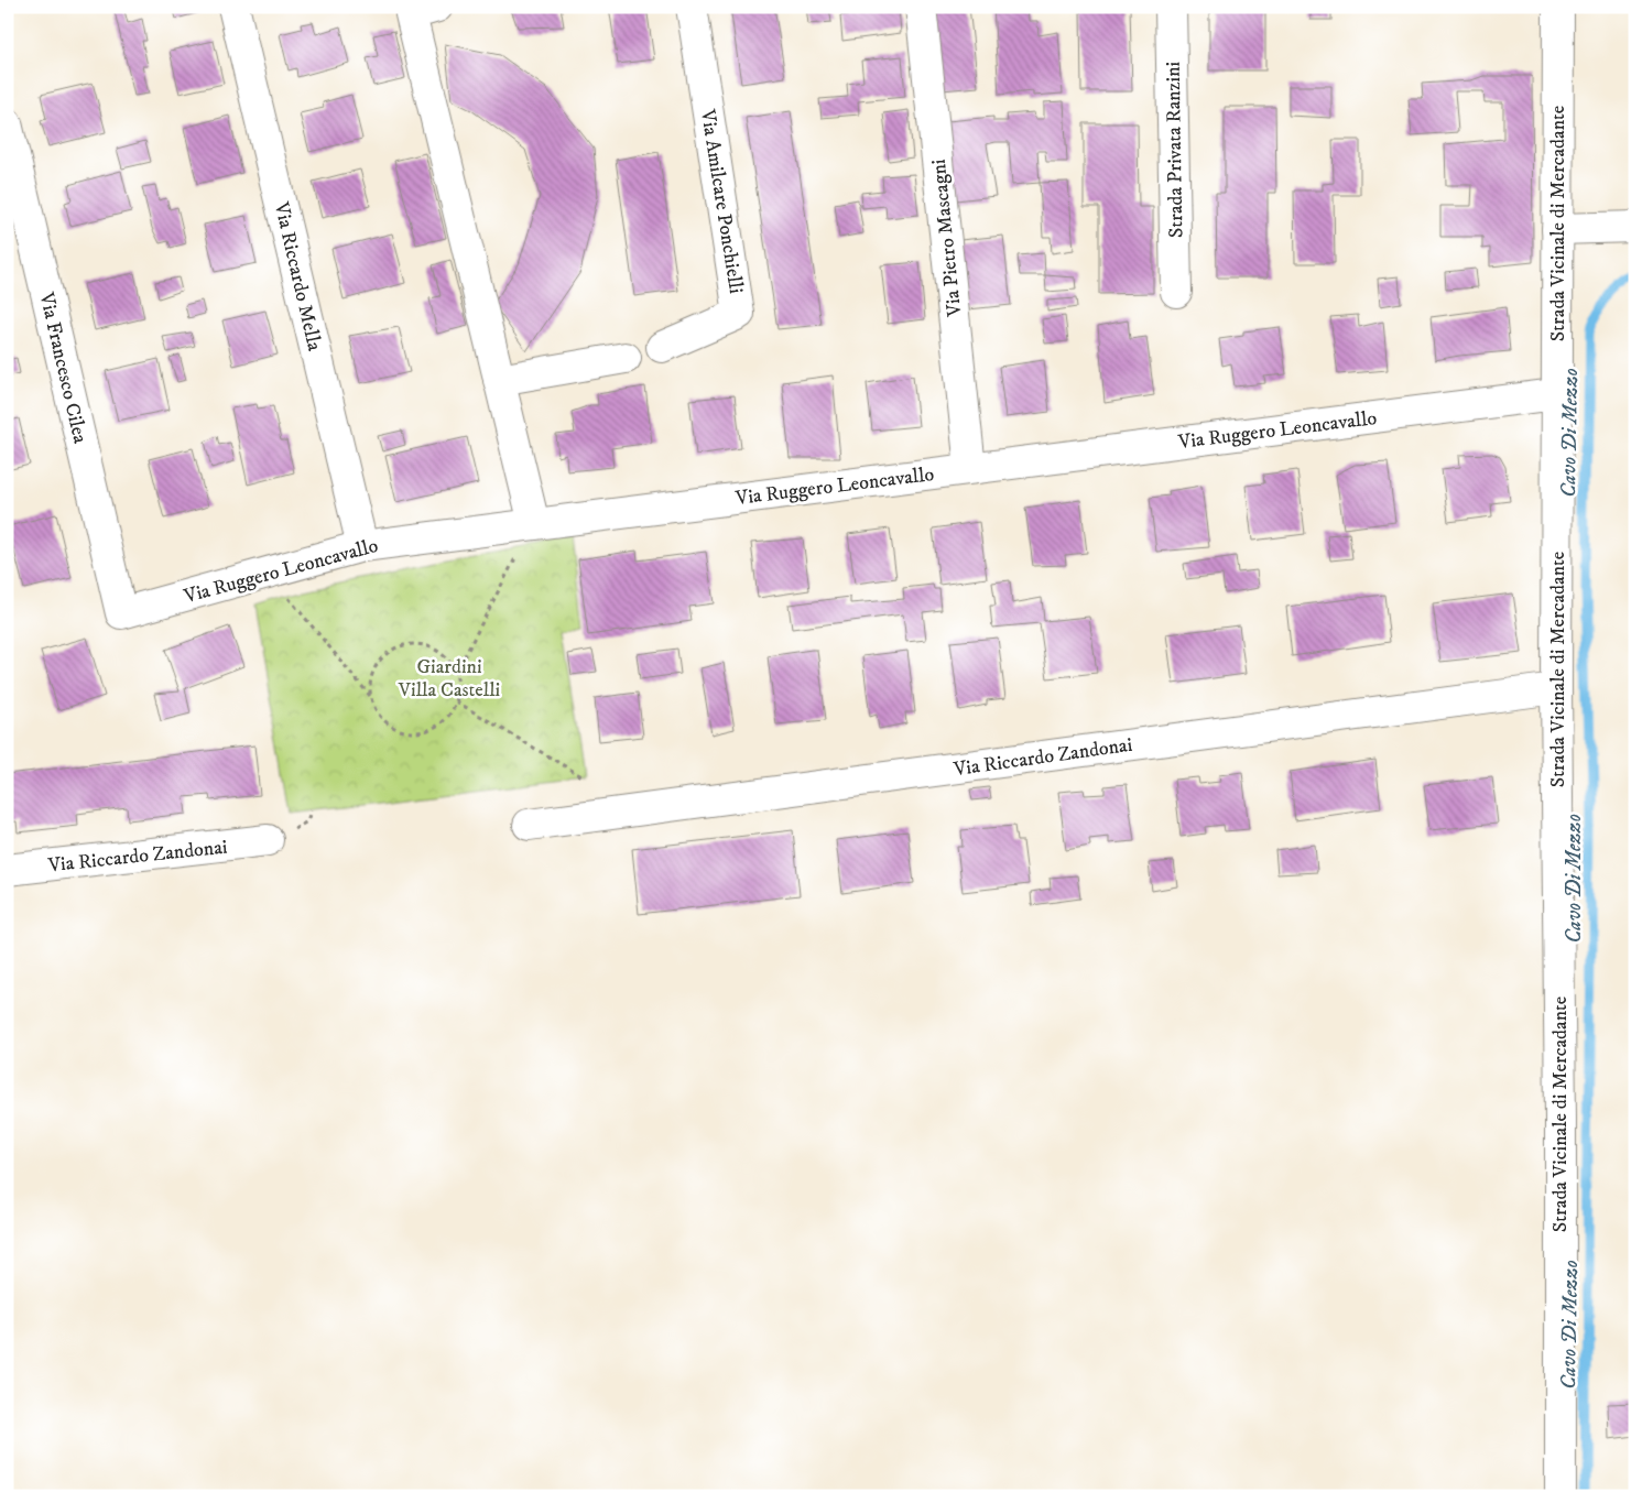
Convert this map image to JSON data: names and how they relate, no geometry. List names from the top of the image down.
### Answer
{
  "streets": {
    "street": [
      "Strada Privata Ranzini",
      "Via Amilcare Ponchielli",
      "Strada Vicinale di Mercadante",
      "Via Pietro Mascagni",
      "Via Riccardo Mella",
      "Via Francesco Cilea",
      "Via Ruggero Leoncavallo",
      "Via Riccardo Zandonai"
    ]
  },
  "crossings": [
    ["Strada Vicinale di Mercadante", "Via Ruggero Leoncavallo"],
    ["Strada Vicinale di Mercadante", "Via Riccardo Zandonai"],
    ["Via Pietro Mascagni", "Via Ruggero Leoncavallo"],
    ["Via Riccardo Mella", "Via Ruggero Leoncavallo"],
    ["Via Francesco Cilea", "Via Ruggero Leoncavallo"]
  ],
  "water": ["Cavo Di Mezzo"],
  "parks": ["Giardini Villa Castelli"]
}
